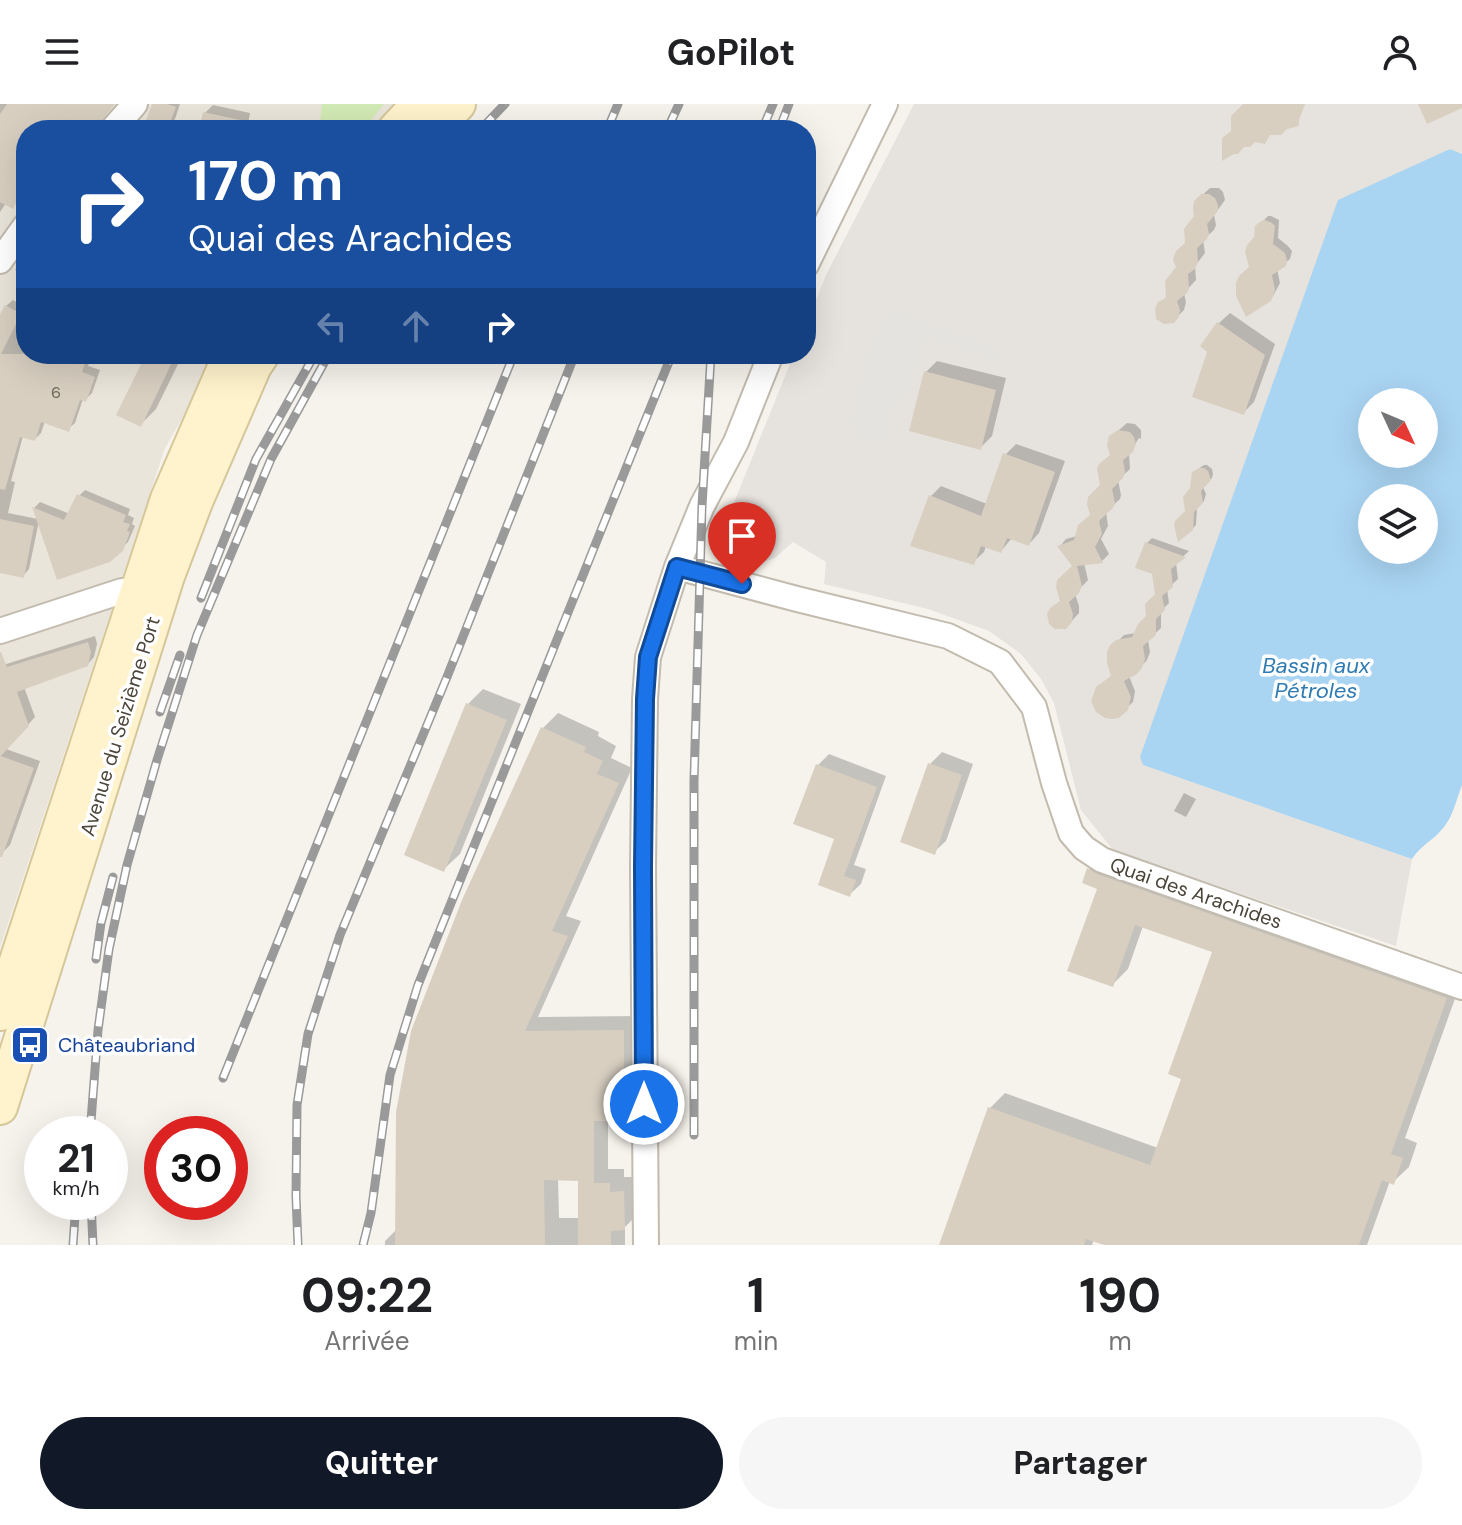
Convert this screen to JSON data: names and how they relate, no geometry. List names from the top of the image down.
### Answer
{
  "streets": {
    "main road": ["Avenue du Seizième Port"],
    "street": ["Quai des Arachides"]
  },
  "water": ["Bassin aux Pétroles"],
  "places": {
    "bus stop": ["Châteaubriand"]
  },
  "house_numbers": ["6"],
  "north": "bottom right",
  "page": {
    "header": "GoPilot",
    "turn": ["170 m", "Quai des Arachides"],
    "speed": "21 km/h",
    "limit": "30",
    "eta": [
      "09:22",
      "Arrivée",
      "1",
      "min",
      "190",
      "m"
    ],
    "buttons": ["Quitter", "Partager"]
  }
}
